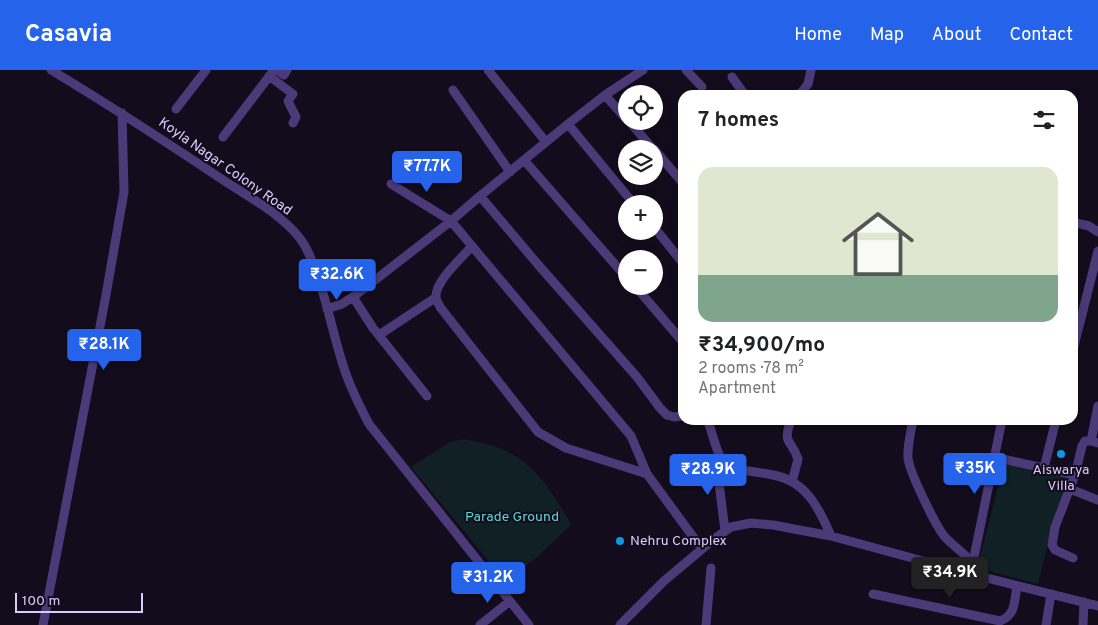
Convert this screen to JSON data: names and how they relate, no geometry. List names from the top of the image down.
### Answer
{
  "streets": {
    "street": ["Koyla Nagar Colony Road"]
  },
  "parks": ["Parade Ground"],
  "places": ["Aiswarya Villa", "Nehru Complex"],
  "scale_bar": "100 m",
  "page": {
    "header": "Casavia",
    "nav": [
      "Home",
      "Map",
      "About",
      "Contact"
    ],
    "map_buttons": ["+", "−"],
    "heading": "7 homes",
    "list": [
      {
        "name": "₹34,900/mo",
        "note": "2 rooms · 78 m² · Apartment"
      }
    ],
    "price": [
      "₹77.7K",
      "₹32.6K",
      "₹28.1K",
      "₹35K",
      "₹28.9K",
      "₹34.9K",
      "₹31.2K"
    ],
    "scale": "100 m"
  }
}
